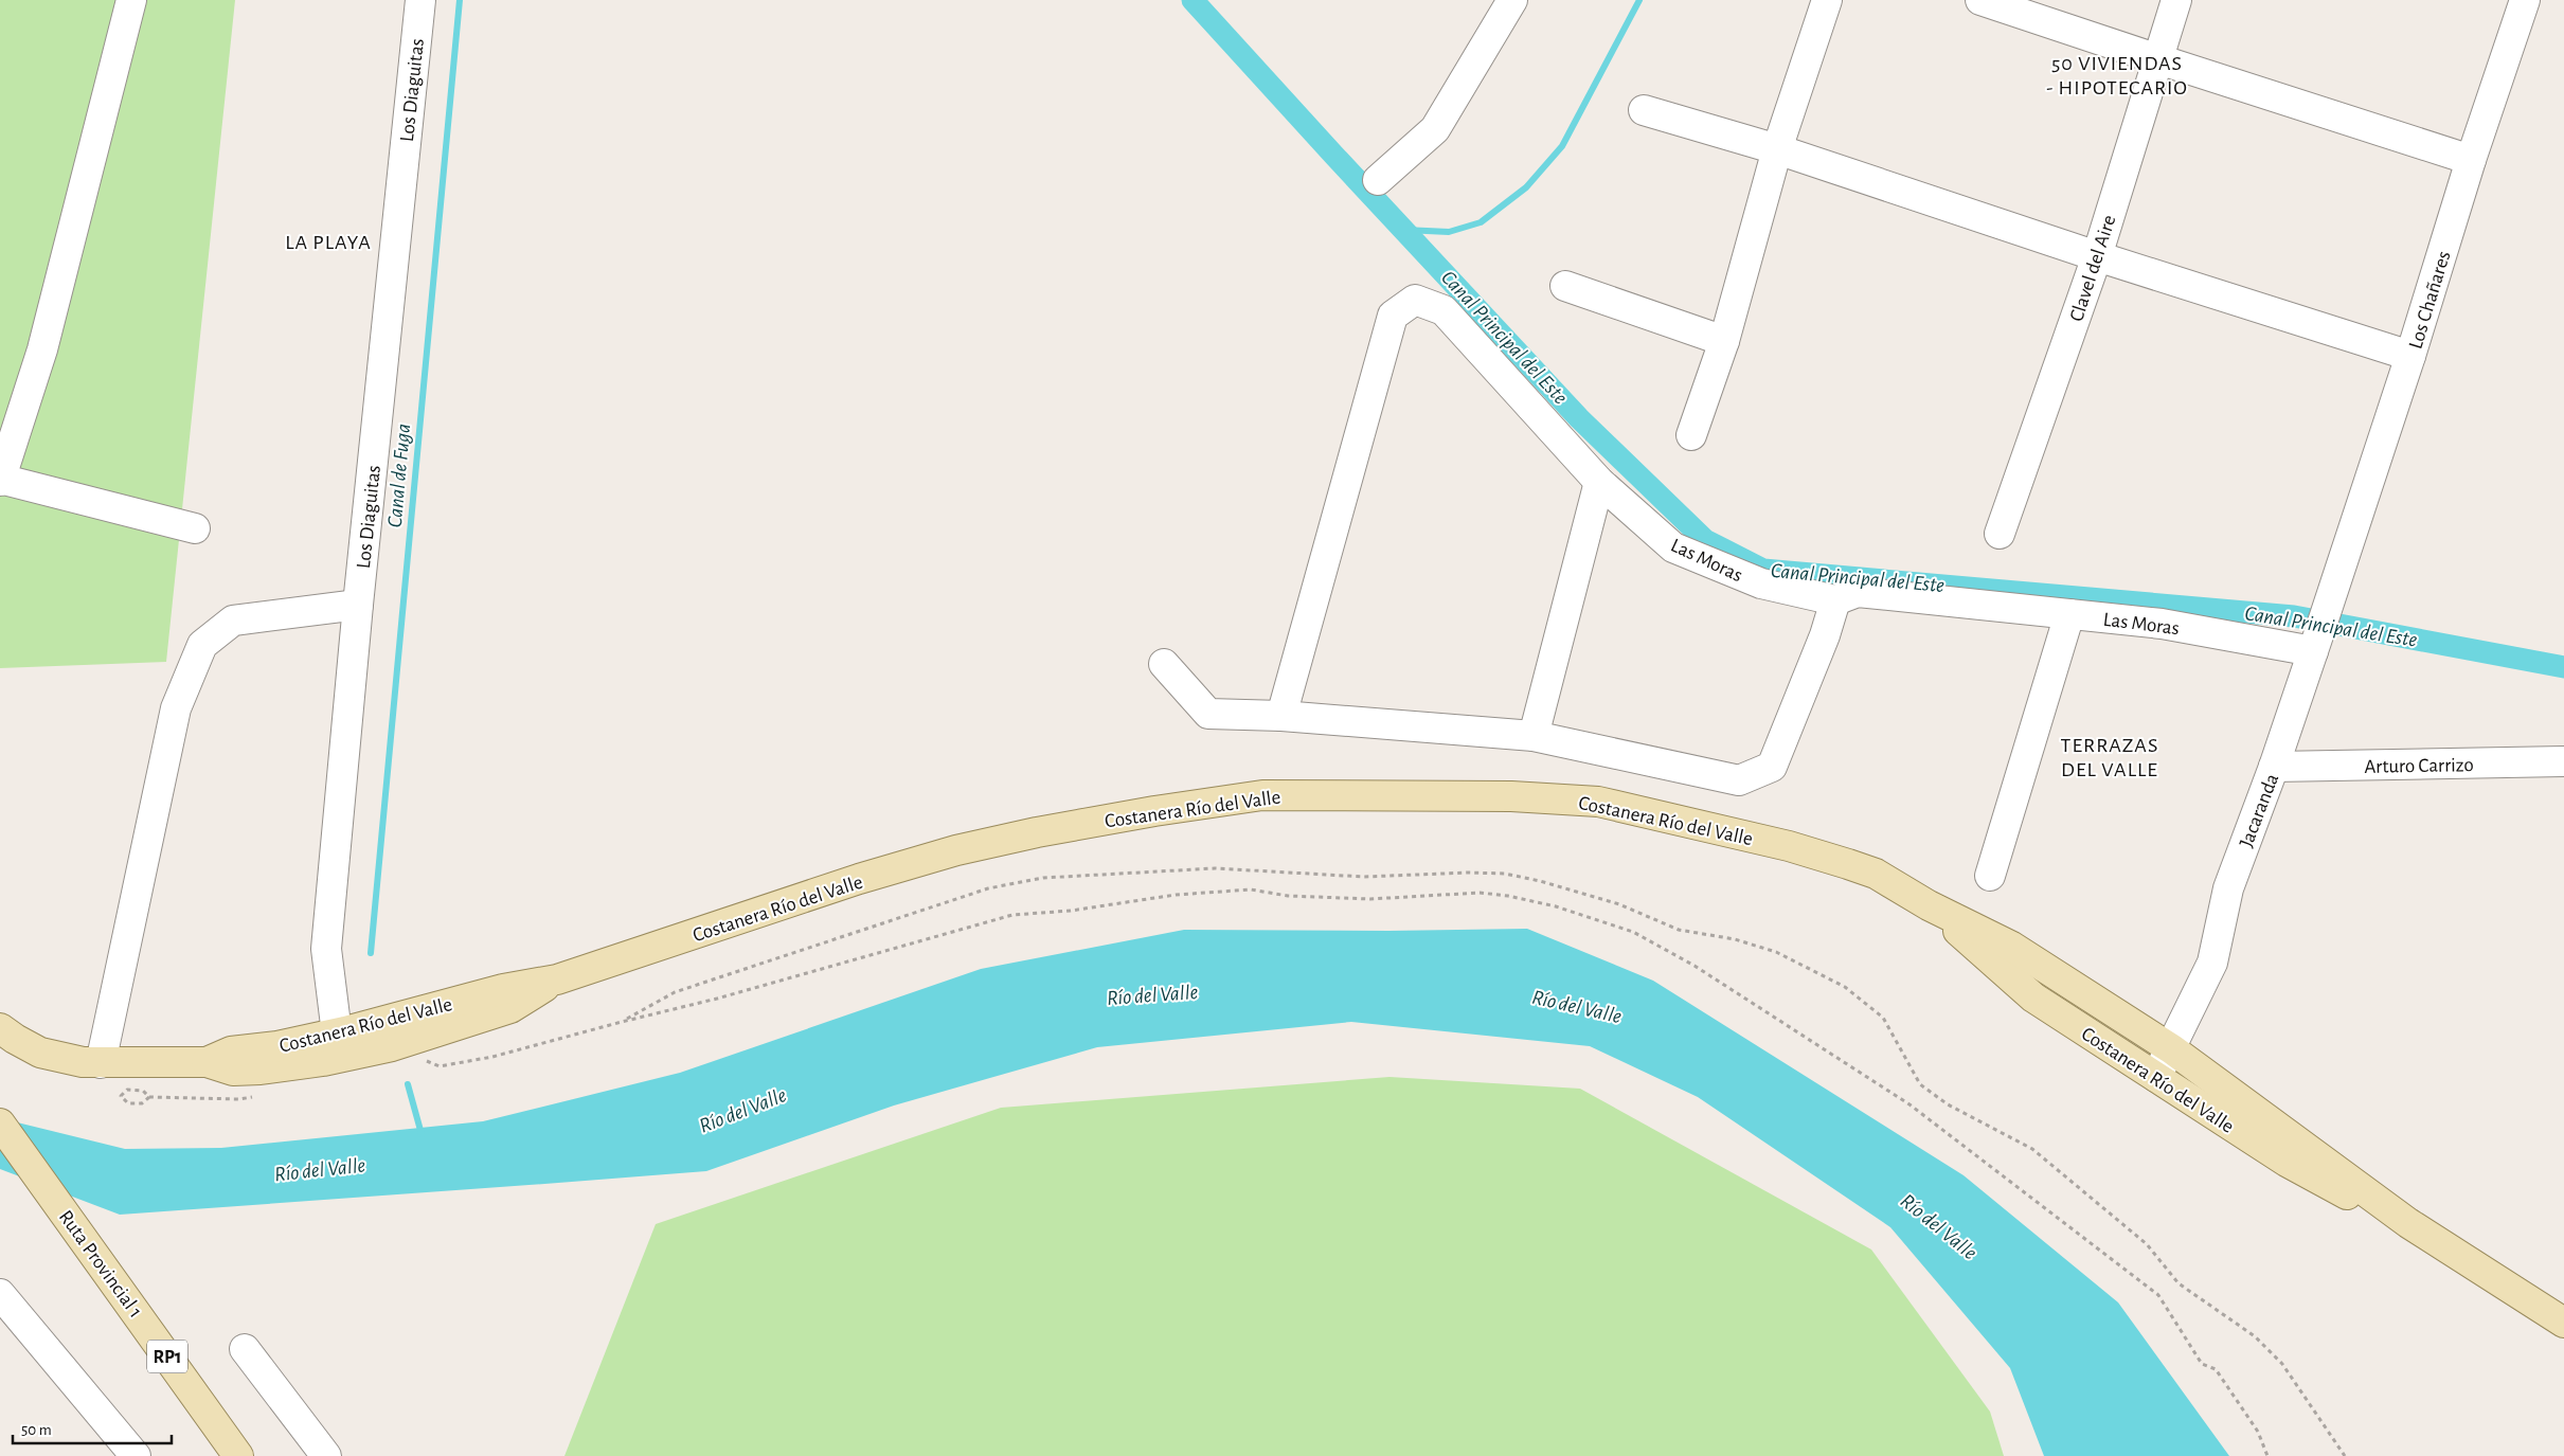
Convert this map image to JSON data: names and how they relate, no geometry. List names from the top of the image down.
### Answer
{
  "streets": {
    "main road": ["Costanera Río del Valle", "Ruta Provincial 1", "RP1"],
    "street": [
      "Los Diaguitas",
      "Clavel del Aire",
      "Los Chañares",
      "Las Moras",
      "Arturo Carrizo",
      "Jacaranda"
    ]
  },
  "crossings": [
    ["Los Diaguitas", "Costanera Río del Valle"],
    ["Los Chañares", "Jacaranda"],
    ["Las Moras", "Jacaranda"],
    ["Arturo Carrizo", "Jacaranda"],
    ["Costanera Río del Valle", "Jacaranda"]
  ],
  "districts": ["50 VIVIENDAS - HIPOTECARIO", "LA PLAYA", "TERRAZAS DEL VALLE"],
  "water": ["Canal Principal del Este", "Canal de Fuga", "Río del Valle"],
  "scale_bar": "50 m"
}
